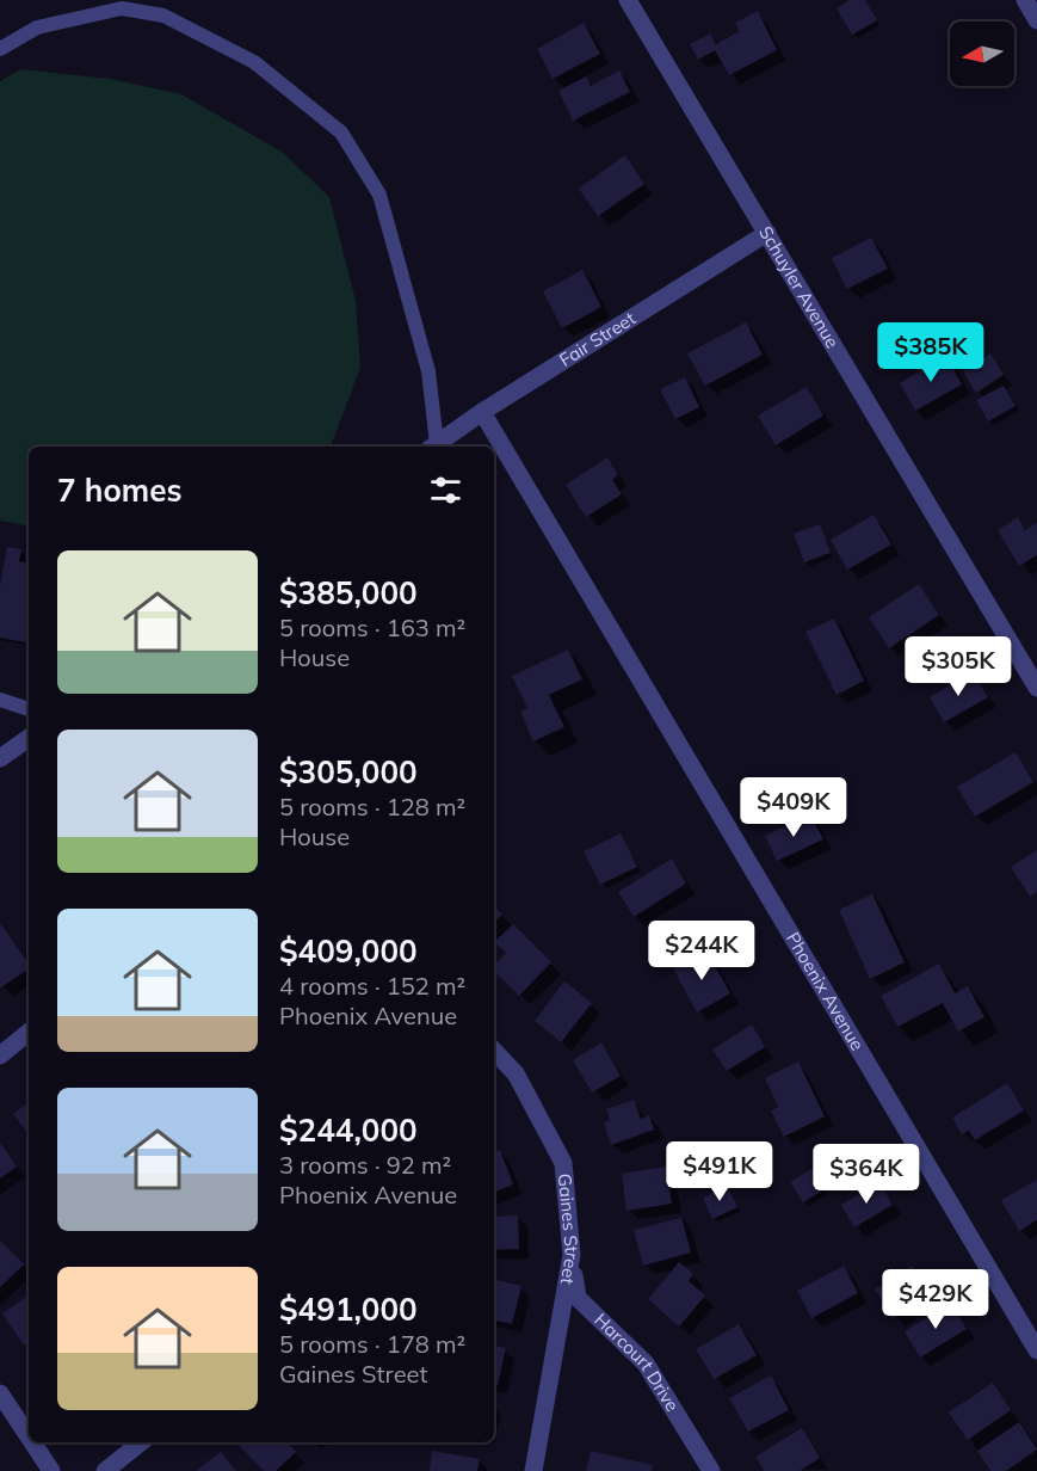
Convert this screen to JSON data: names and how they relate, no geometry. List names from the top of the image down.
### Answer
{
  "streets": {
    "street": [
      "Schuyler Avenue",
      "Fair Street",
      "Phoenix Avenue",
      "Gaines Street",
      "Harcourt Drive"
    ]
  },
  "crossings": [
    ["Schuyler Avenue", "Fair Street"],
    ["Fair Street", "Phoenix Avenue"],
    ["Gaines Street", "Harcourt Drive"]
  ],
  "north": "left",
  "page": {
    "price": [
      "$385K",
      "$305K",
      "$409K",
      "$244K",
      "$491K",
      "$364K",
      "$429K"
    ],
    "heading": "7 homes",
    "list": [
      {
        "name": "$385,000",
        "note": "5 rooms · 163 m² · House"
      },
      {
        "name": "$305,000",
        "note": "5 rooms · 128 m² · House"
      },
      {
        "name": "$409,000",
        "note": "4 rooms · 152 m² · Phoenix Avenue"
      },
      {
        "name": "$244,000",
        "note": "3 rooms · 92 m² · Phoenix Avenue"
      },
      {
        "name": "$491,000",
        "note": "5 rooms · 178 m² · Gaines Street"
      }
    ]
  }
}
